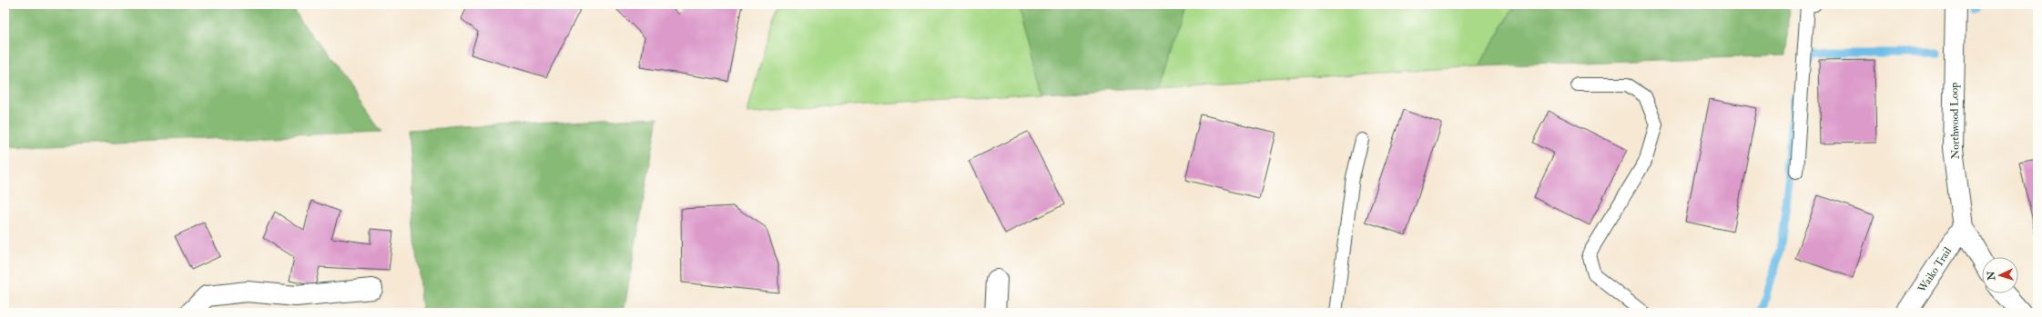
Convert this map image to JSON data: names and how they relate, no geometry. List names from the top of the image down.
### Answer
{
  "streets": {
    "street": ["Northwood Loop", "Waiko Trail"]
  },
  "crossings": [
    ["Northwood Loop", "Waiko Trail"]
  ],
  "north": "left"
}
